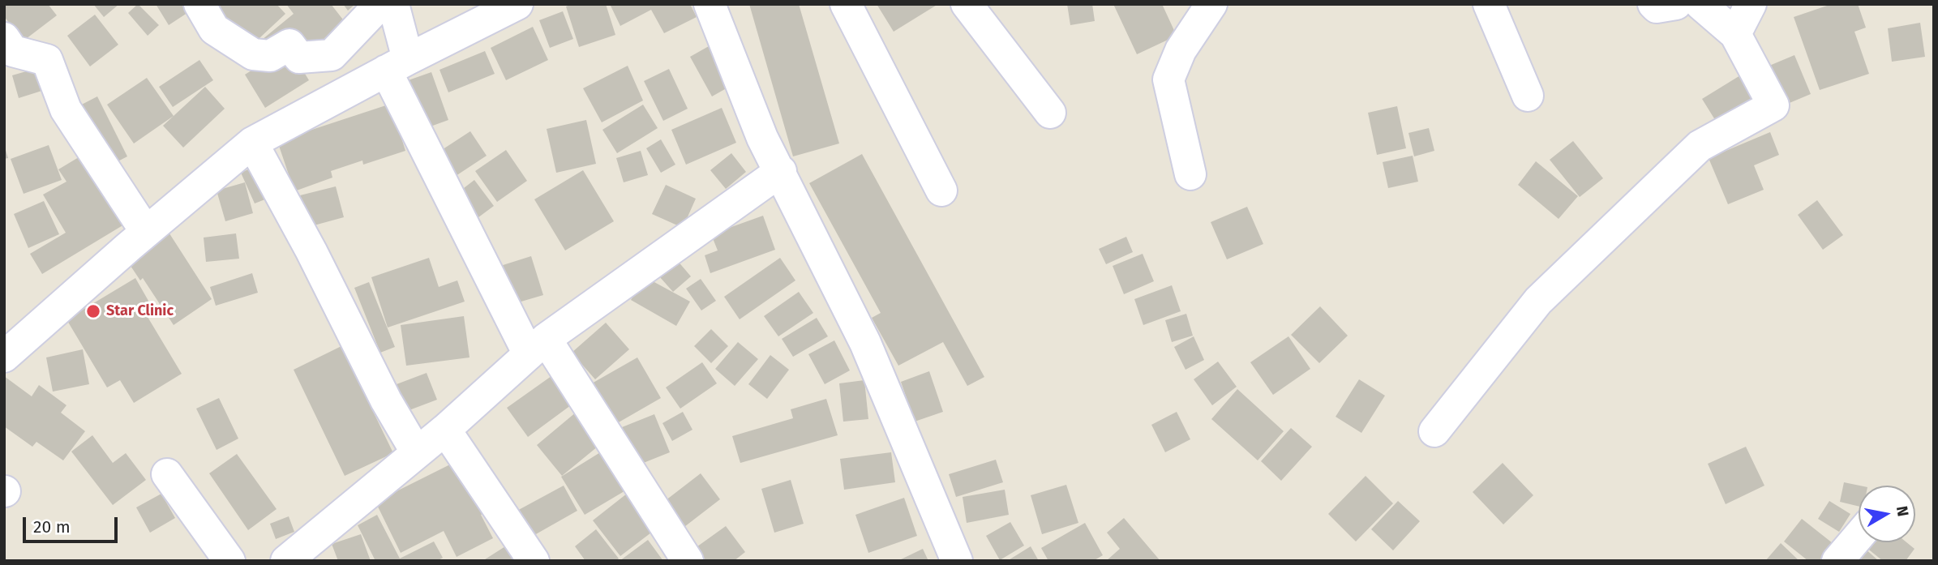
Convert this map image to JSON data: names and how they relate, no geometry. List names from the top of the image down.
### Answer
{
  "places": ["Star Clinic"],
  "scale_bar": "20 m",
  "north": "right"
}
